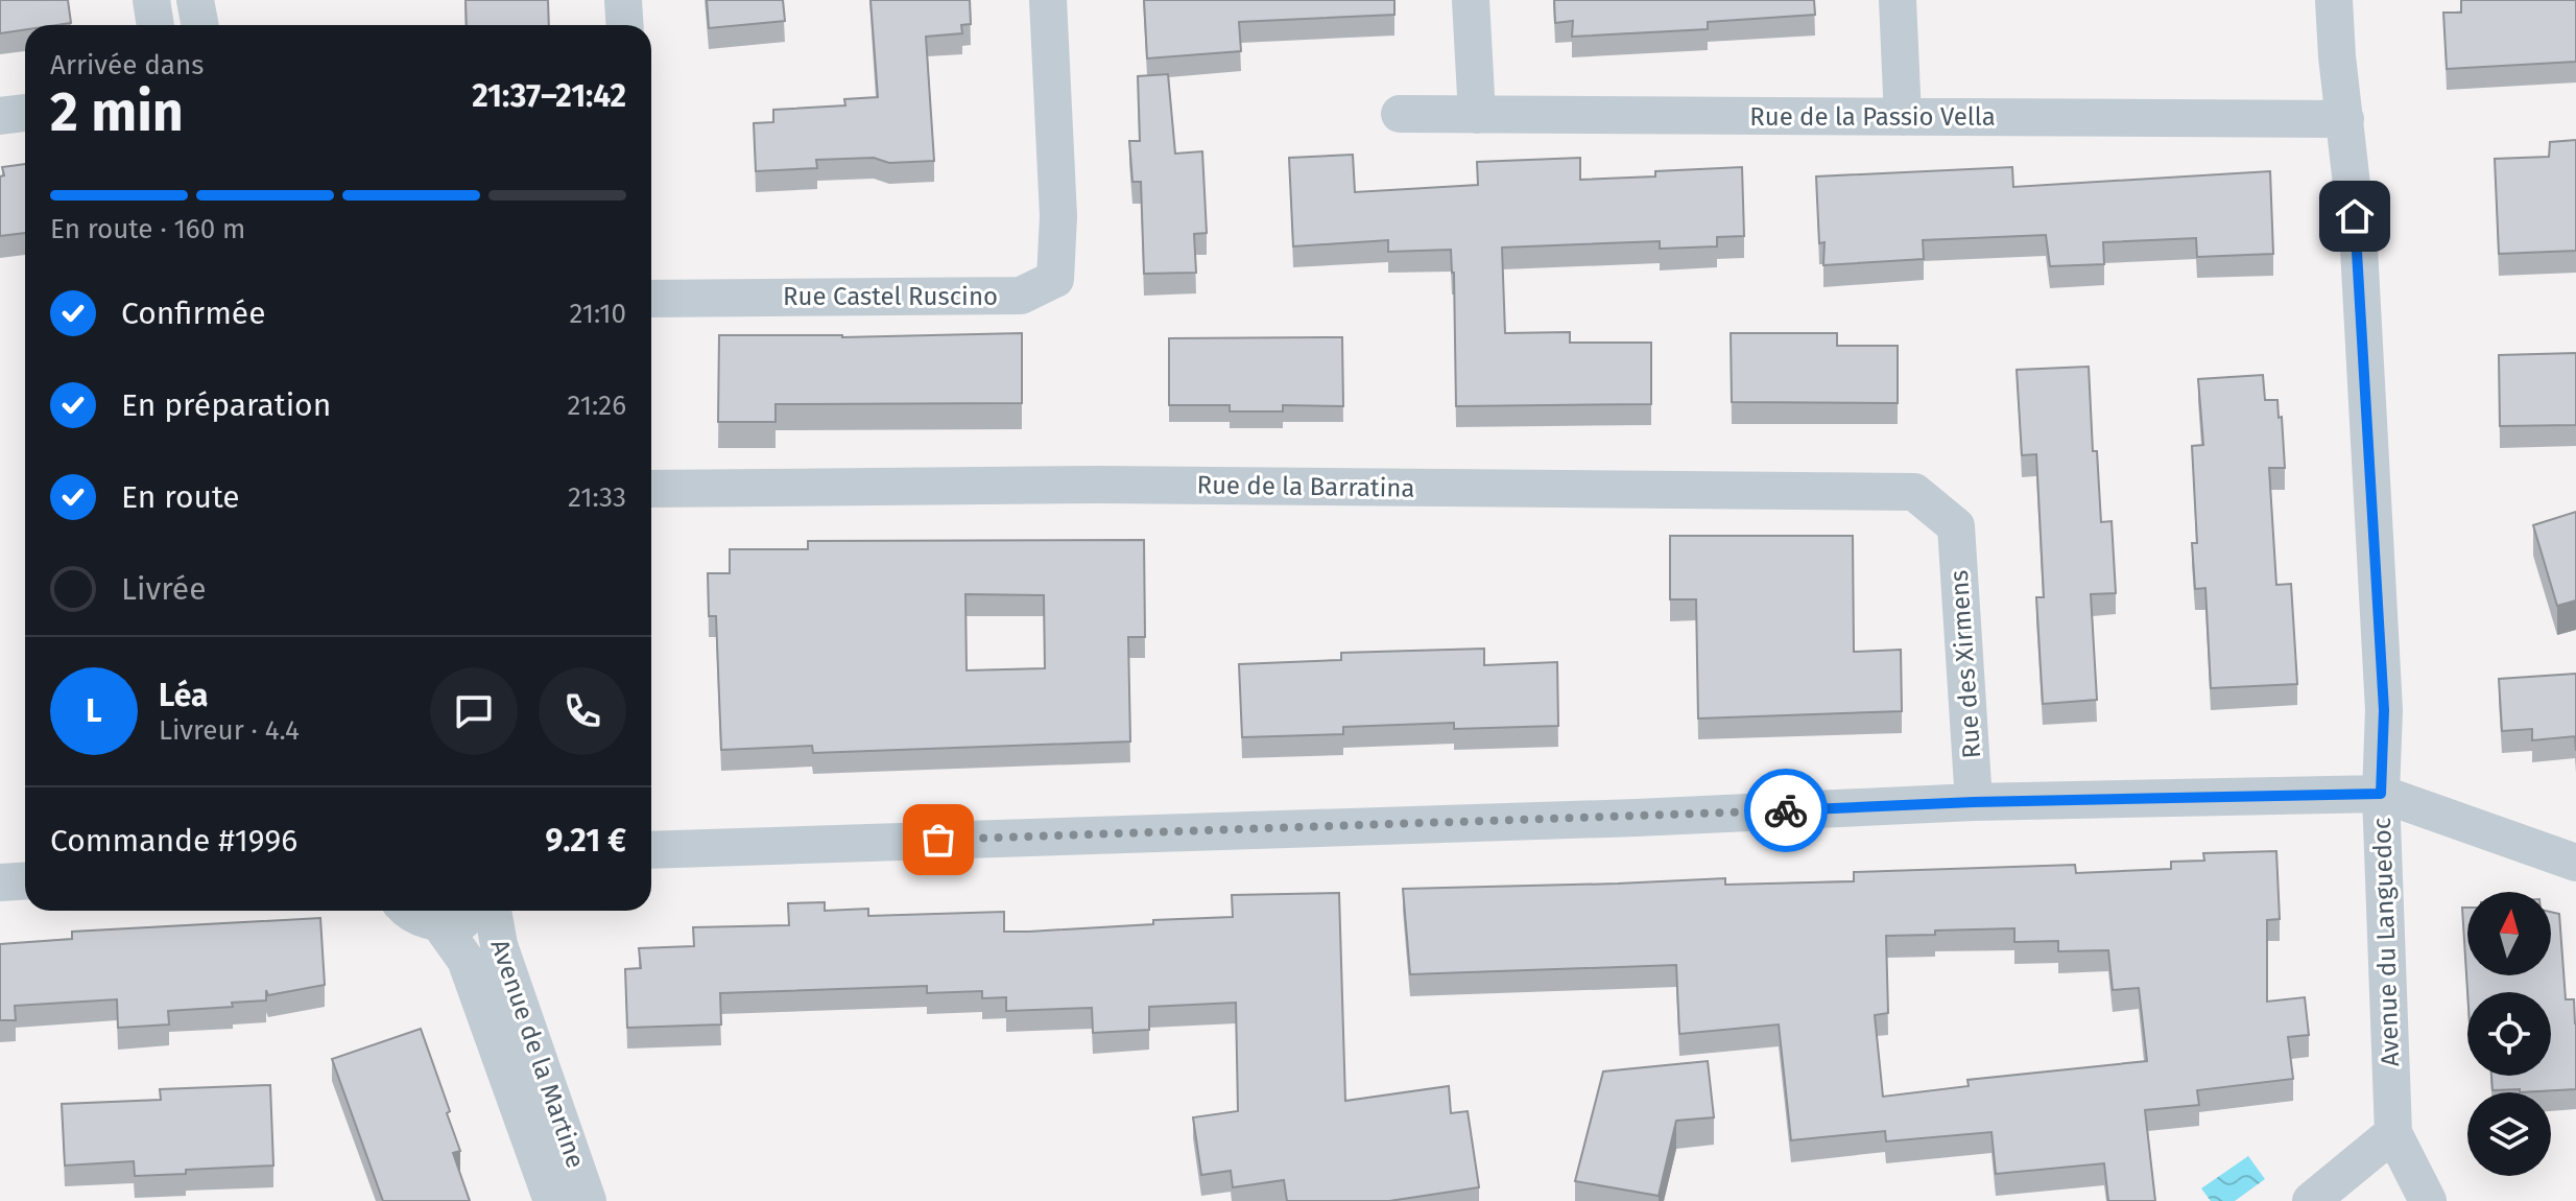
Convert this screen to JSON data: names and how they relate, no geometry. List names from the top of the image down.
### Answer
{
  "streets": {
    "street": [
      "Rue de la Passio Vella",
      "Rue Castel Ruscino",
      "Rue de la Barratina",
      "Rue des Xirmens",
      "Avenue du Languedoc",
      "Avenue de la Martine"
    ]
  },
  "crossings": [
    ["Rue de la Passio Vella", "Avenue du Languedoc"],
    ["Rue de la Barratina", "Rue des Xirmens"]
  ],
  "north": "top",
  "page": {
    "heading": ["2 min", "Arrivée dans", "21:37–21:42"],
    "panel": [
      "Léa",
      "Livreur · 4.4",
      "Commande #1996",
      "9.21 €"
    ],
    "bar": "En route · 160 m",
    "list": [
      ["Confirmée", "21:10"],
      ["En préparation", "21:26"],
      ["En route", "21:33"],
      "Livrée"
    ],
    "round": "L"
  }
}
